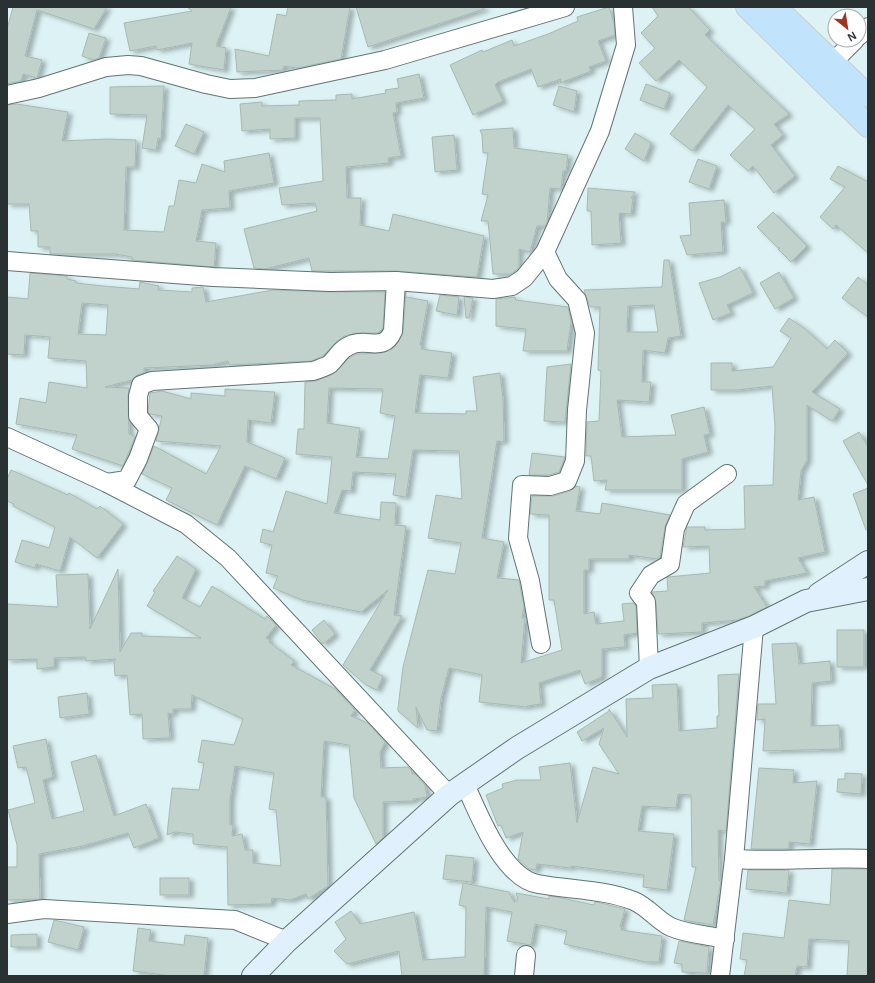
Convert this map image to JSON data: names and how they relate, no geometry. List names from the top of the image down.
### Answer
{
  "north": "bottom right"
}
